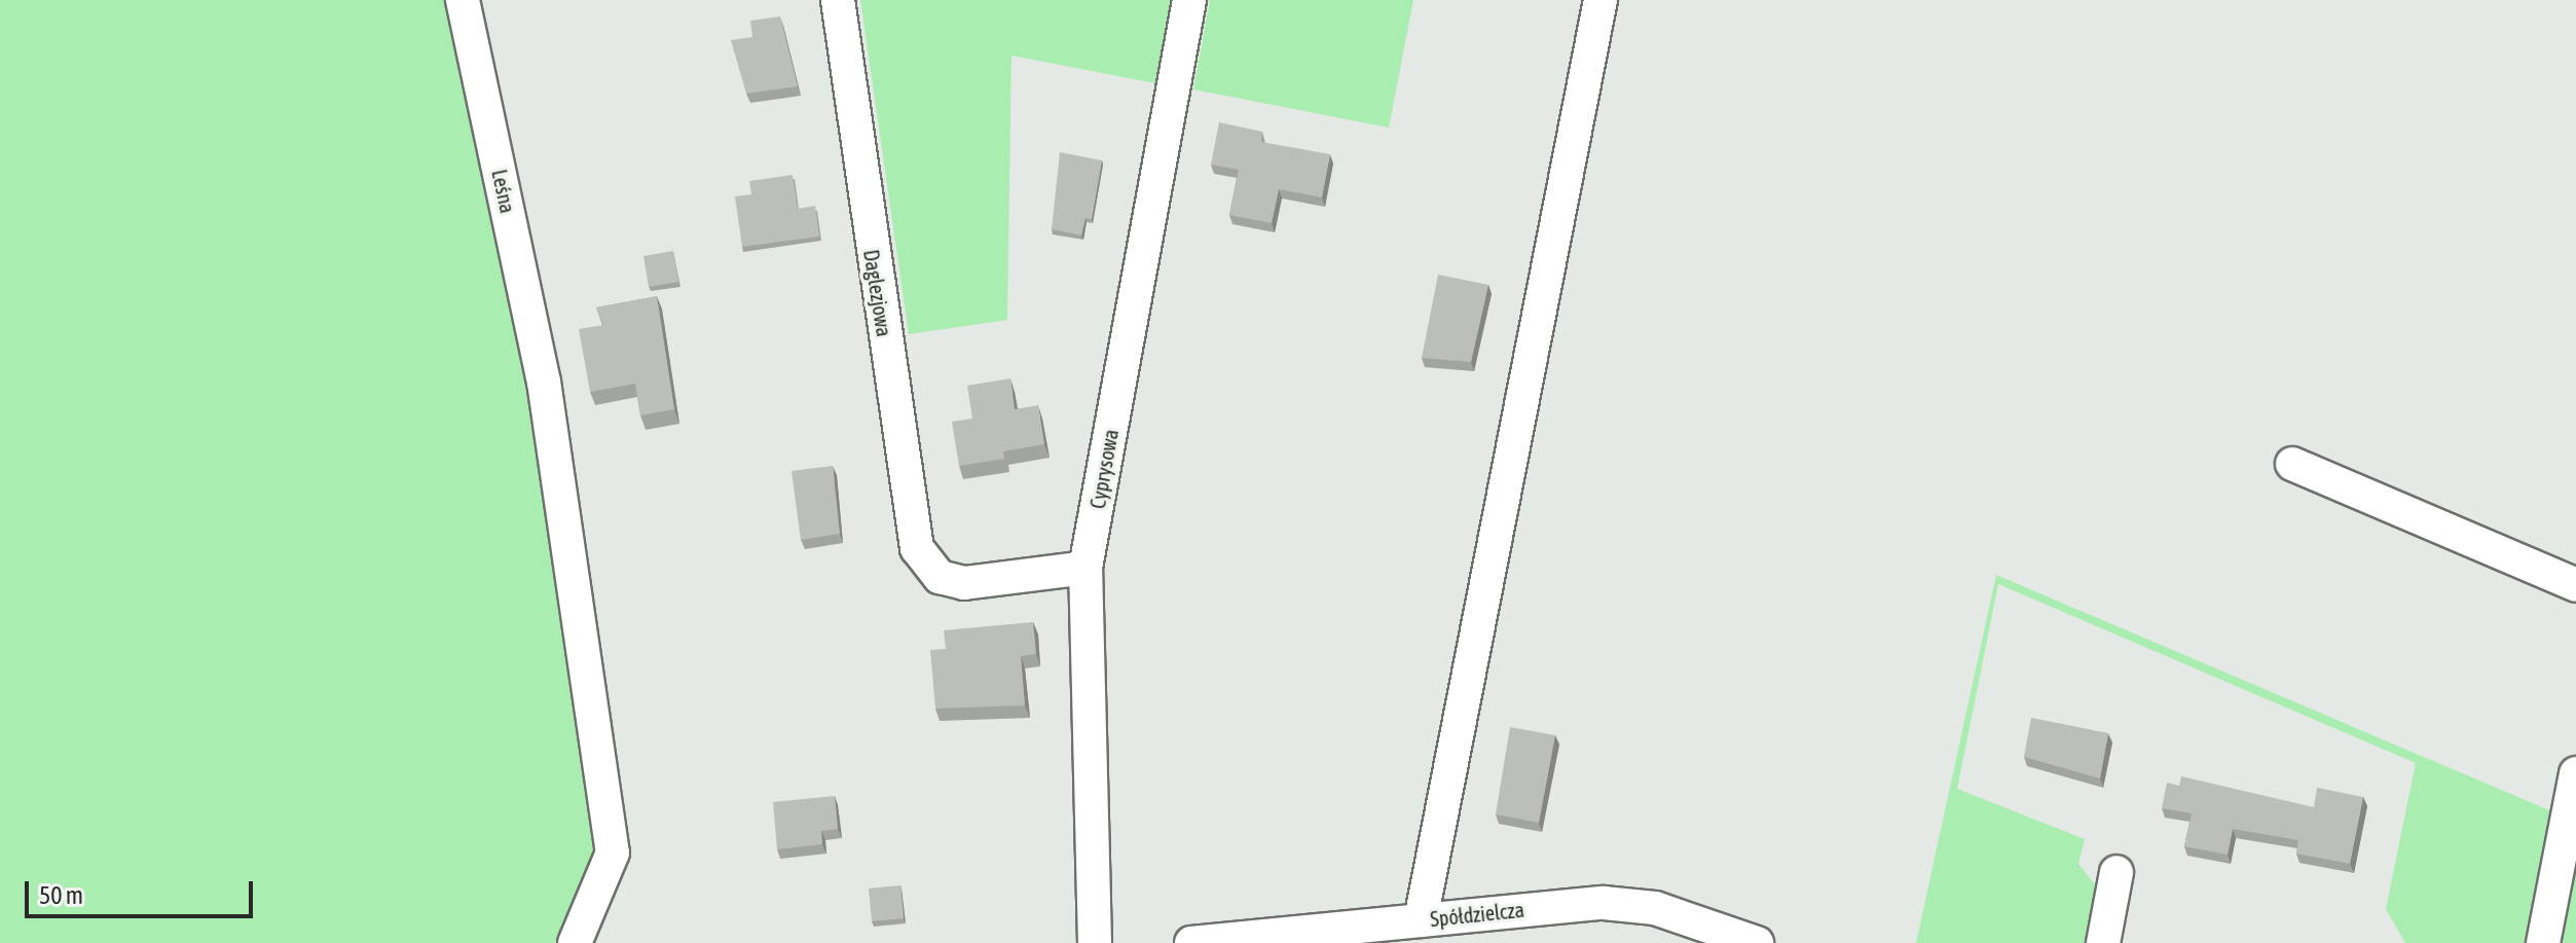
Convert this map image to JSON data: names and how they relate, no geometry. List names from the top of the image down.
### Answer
{
  "streets": {
    "street": [
      "Leśna",
      "Daglezjowa",
      "Cyprysowa",
      "Spółdzielcza"
    ]
  },
  "crossings": [
    ["Daglezjowa", "Cyprysowa"]
  ],
  "scale_bar": "50 m"
}
